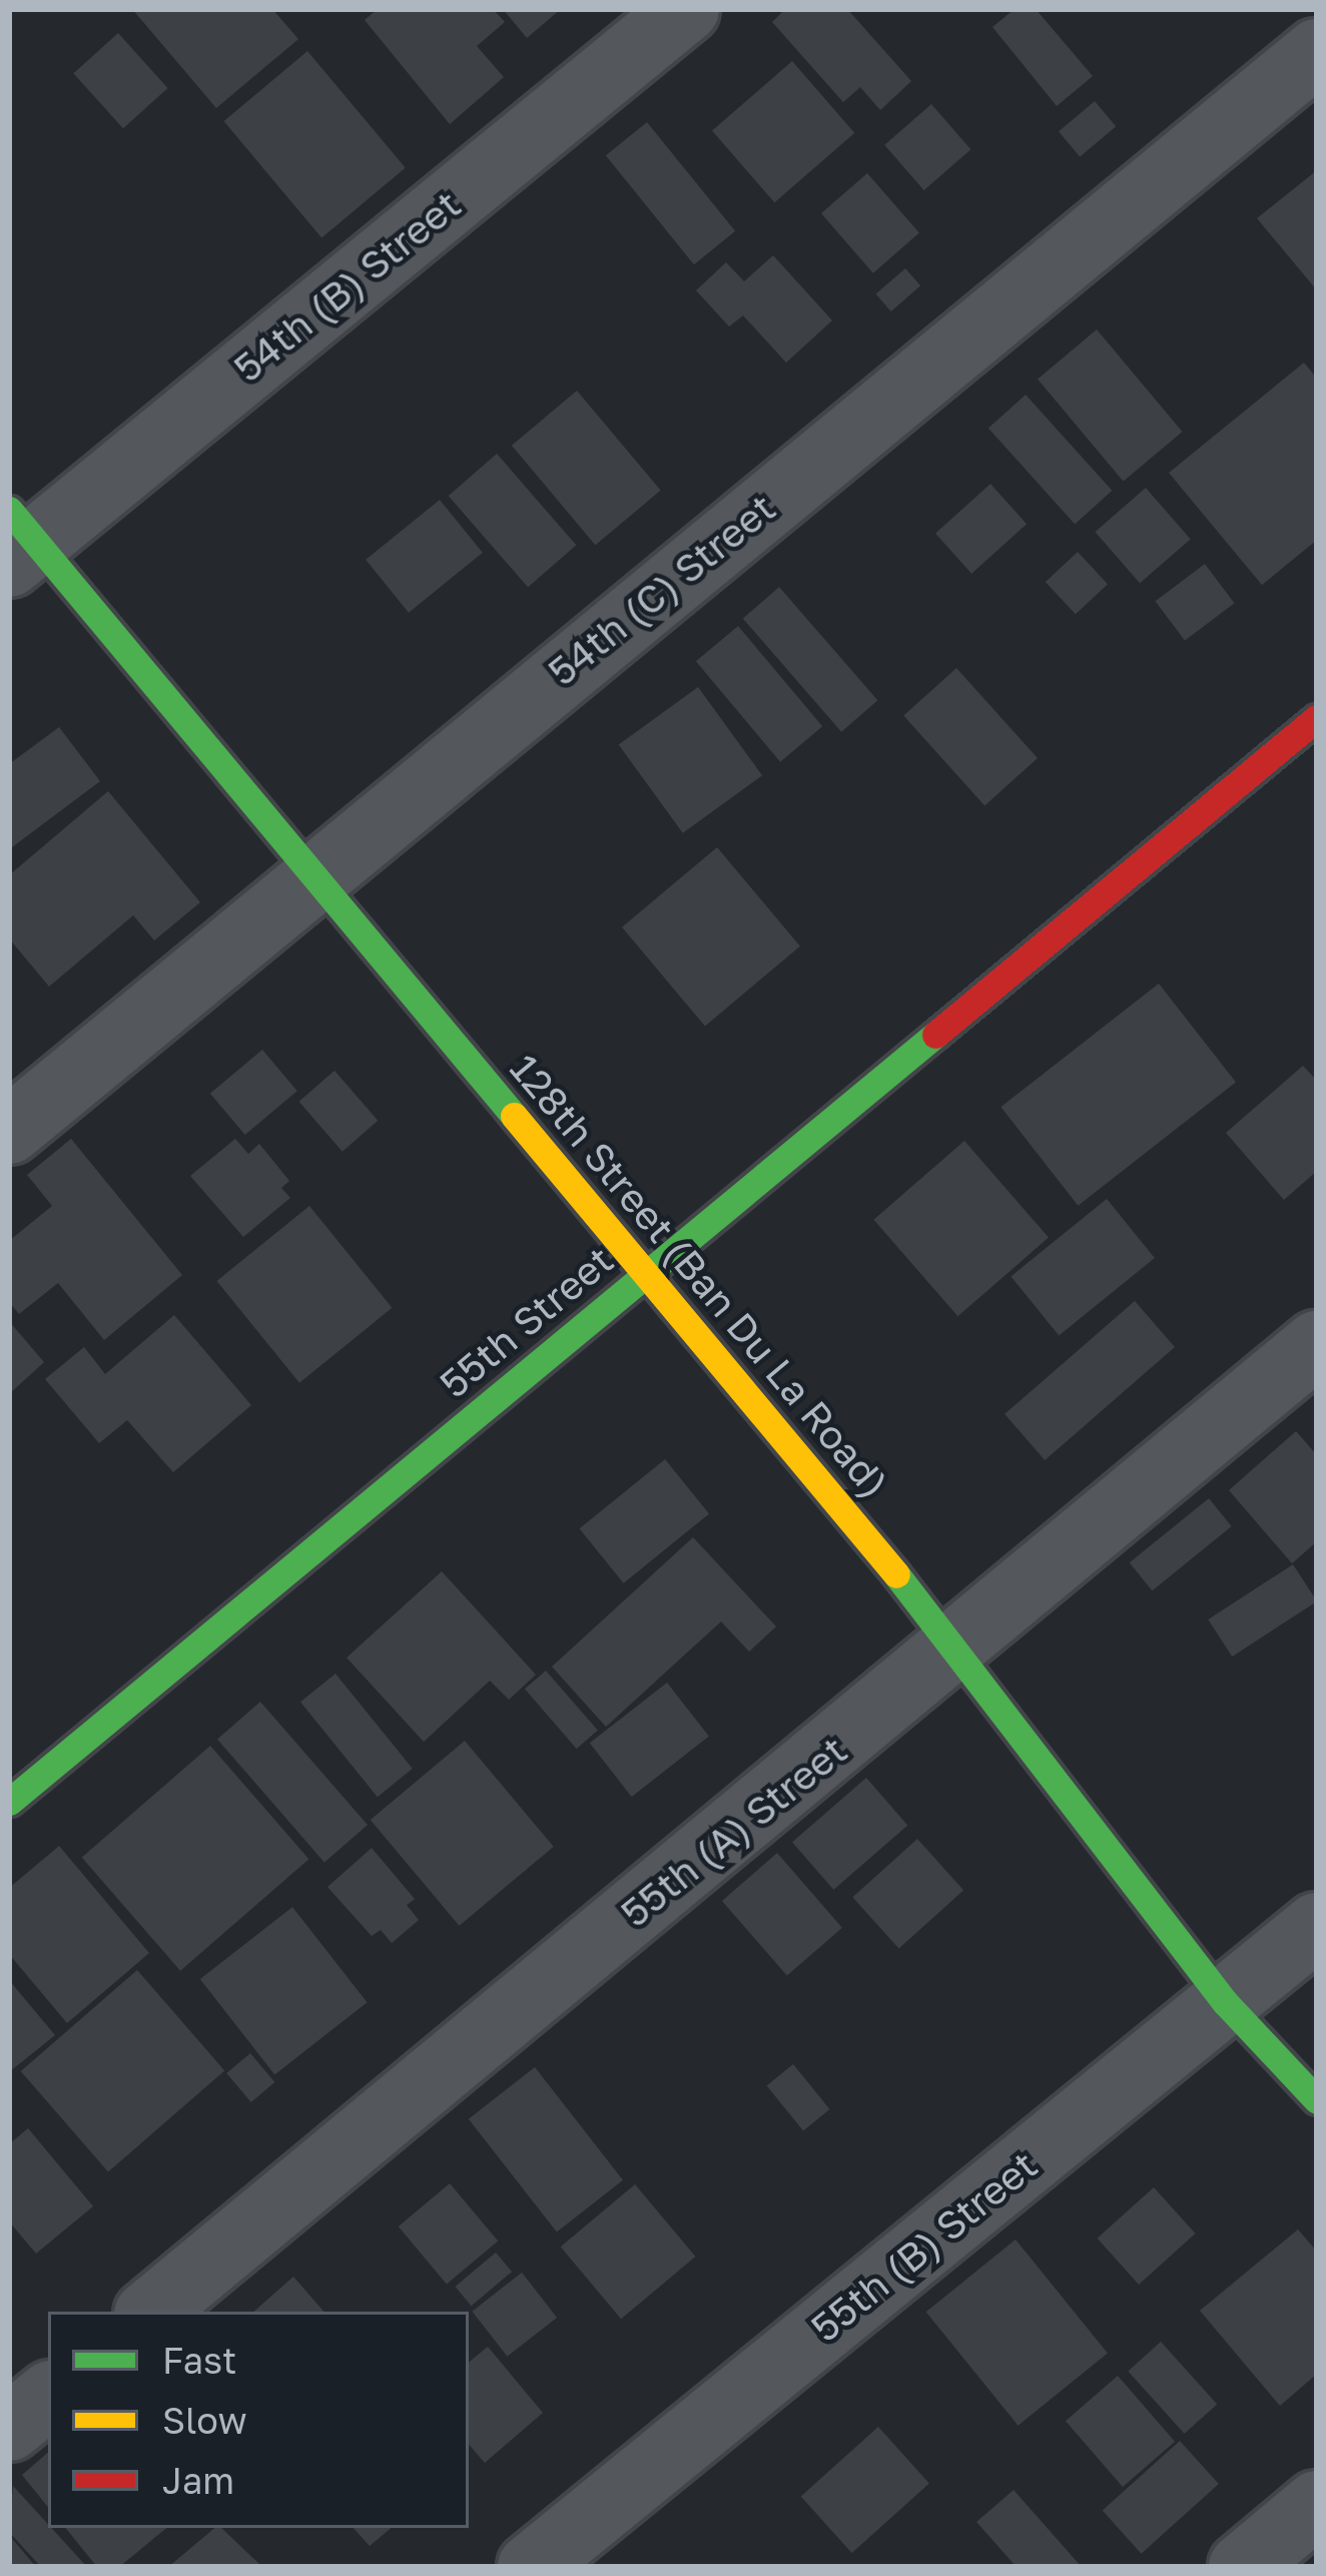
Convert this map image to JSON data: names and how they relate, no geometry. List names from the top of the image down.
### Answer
{
  "streets": {
    "street": [
      "54th (B) Street",
      "54th (C) Street",
      "128th Street (Ban Du La Road)",
      "55th Street",
      "55th (A) Street",
      "55th (B) Street"
    ]
  },
  "crossings": [
    ["54th (B) Street", "128th Street (Ban Du La Road)"],
    ["54th (C) Street", "128th Street (Ban Du La Road)"],
    ["128th Street (Ban Du La Road)", "55th Street"],
    ["128th Street (Ban Du La Road)", "55th (A) Street"],
    ["128th Street (Ban Du La Road)", "55th (B) Street"]
  ],
  "legend": ["Fast", "Slow", "Jam"]
}
